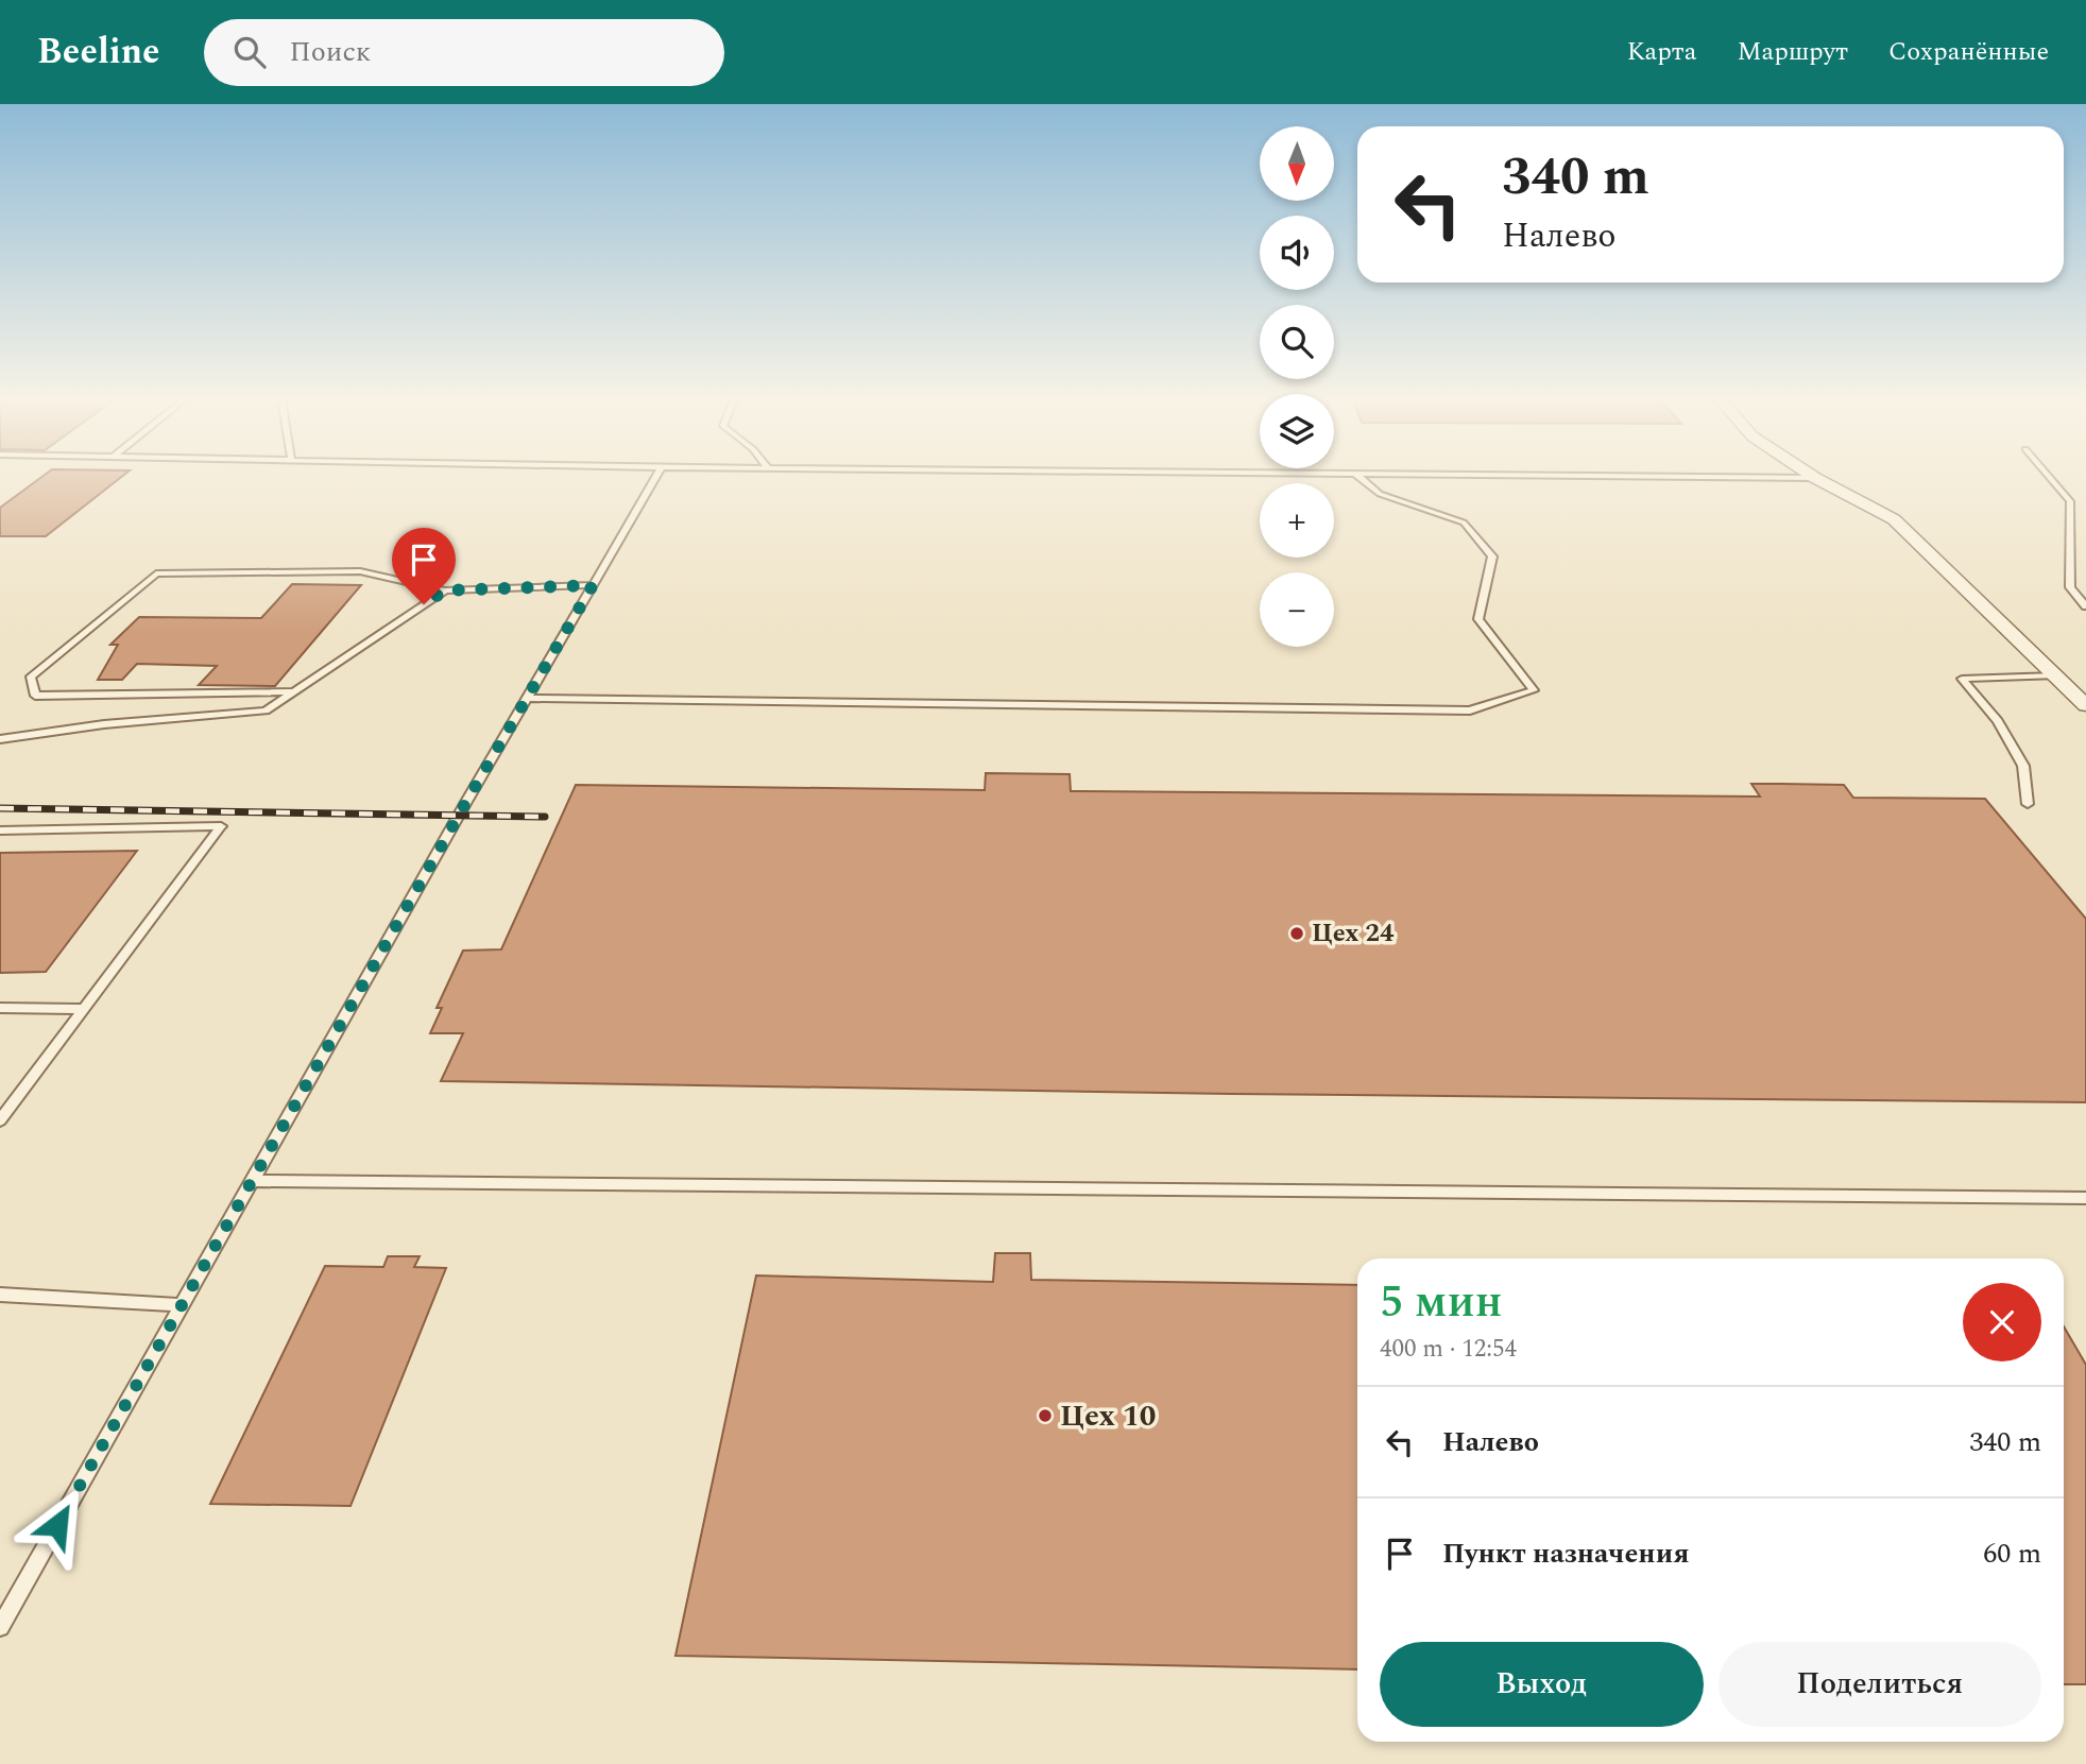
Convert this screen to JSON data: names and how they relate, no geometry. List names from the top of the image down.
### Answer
{
  "places": ["Цех 24", "Цех 10"],
  "north": "bottom",
  "page": {
    "header": "Beeline",
    "search": "Поиск",
    "nav": ["Карта", "Маршрут", "Сохранённые"],
    "map_buttons": ["+", "−"],
    "turn": ["340 m", "Налево"],
    "heading": ["5 мин", "400 m · 12:54"],
    "list": [
      {
        "name": "Налево",
        "value": "340 m"
      },
      {
        "name": "Пункт назначения",
        "value": "60 m"
      }
    ],
    "buttons": ["Выход", "Поделиться"]
  }
}
